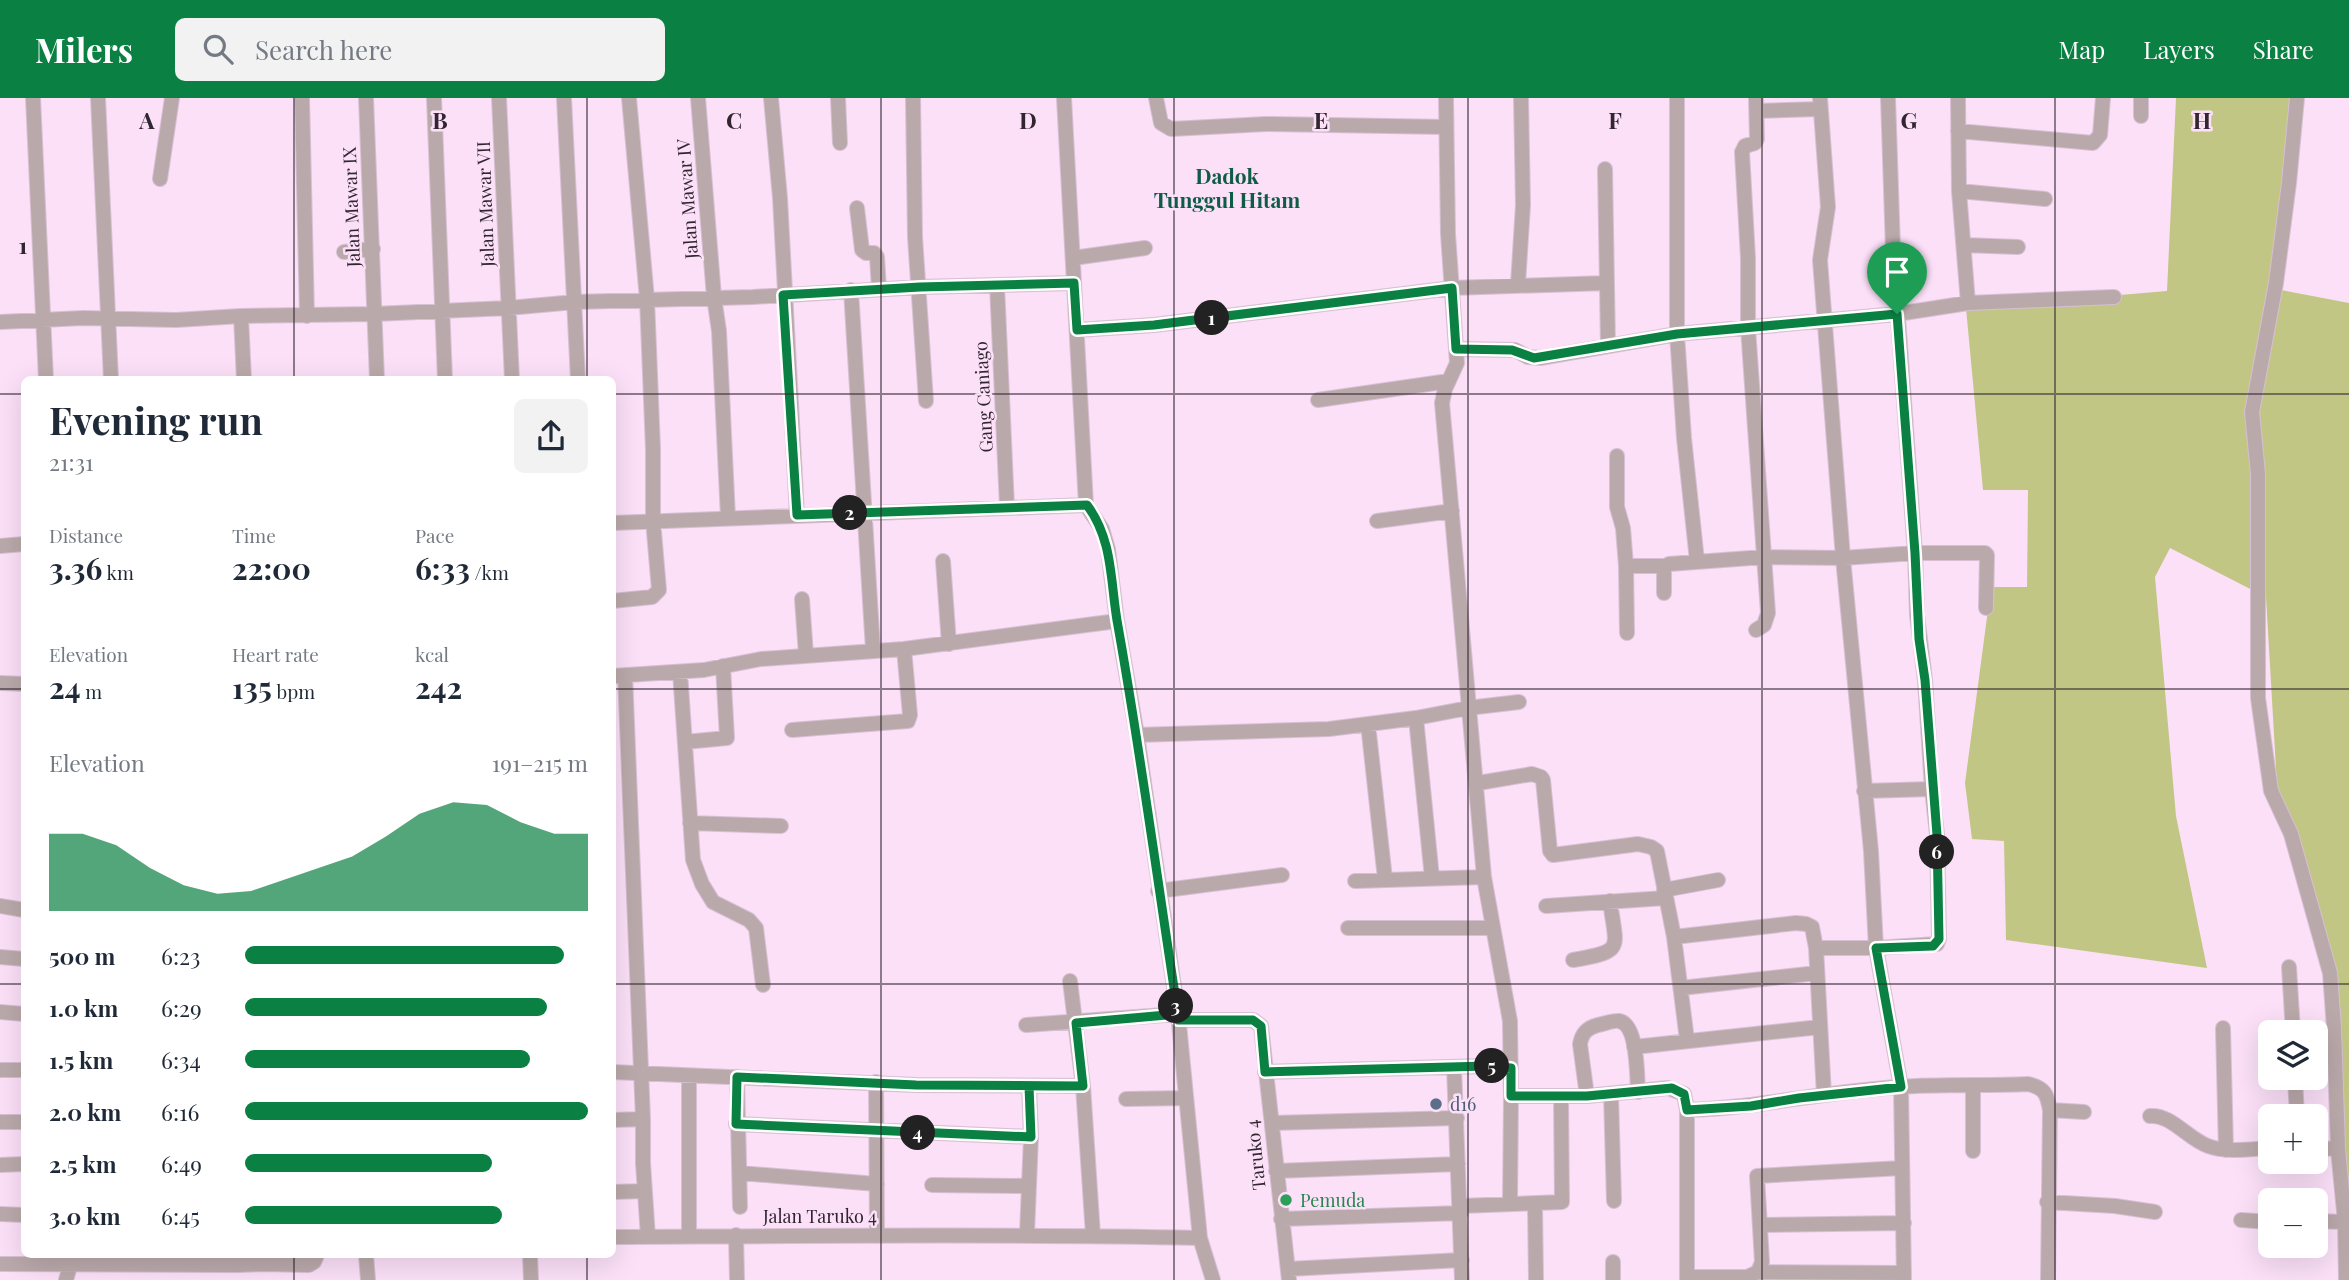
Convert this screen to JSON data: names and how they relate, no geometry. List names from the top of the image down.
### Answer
{
  "streets": {
    "street": [
      "Jalan Mawar IV",
      "Jalan Mawar VII",
      "Jalan Mawar IX",
      "Gang Caniago",
      "Taruko 4",
      "Jalan Taruko 4"
    ]
  },
  "districts": ["Dadok Tunggul Hitam"],
  "places": ["d16", "Pemuda"],
  "page": {
    "header": "Milers",
    "search": "Search here",
    "nav": ["Map", "Layers", "Share"],
    "pins": [
      "1",
      "2",
      "6",
      "3",
      "5",
      "4"
    ],
    "heading": ["Evening run", "21:31"],
    "stats": [
      ["Distance", "3.36 km"],
      ["Time", "22:00"],
      ["Pace", "6:33 /km"],
      ["Elevation", "24 m"],
      ["Heart rate", "135 bpm"],
      ["kcal", "242"]
    ],
    "chart": ["Elevation", "191–215 m"],
    "list": [
      {
        "name": "500 m",
        "note": "6:23"
      },
      {
        "name": "1.0 km",
        "note": "6:29"
      },
      {
        "name": "1.5 km",
        "note": "6:34"
      },
      {
        "name": "2.0 km",
        "note": "6:16"
      },
      {
        "name": "2.5 km",
        "note": "6:49"
      },
      {
        "name": "3.0 km",
        "note": "6:45"
      }
    ],
    "map_buttons": ["+", "−"]
  },
  "grid": {
    "columns": [
      "A",
      "B",
      "C",
      "D",
      "E",
      "F",
      "G",
      "H"
    ],
    "rows": ["1"]
  }
}
